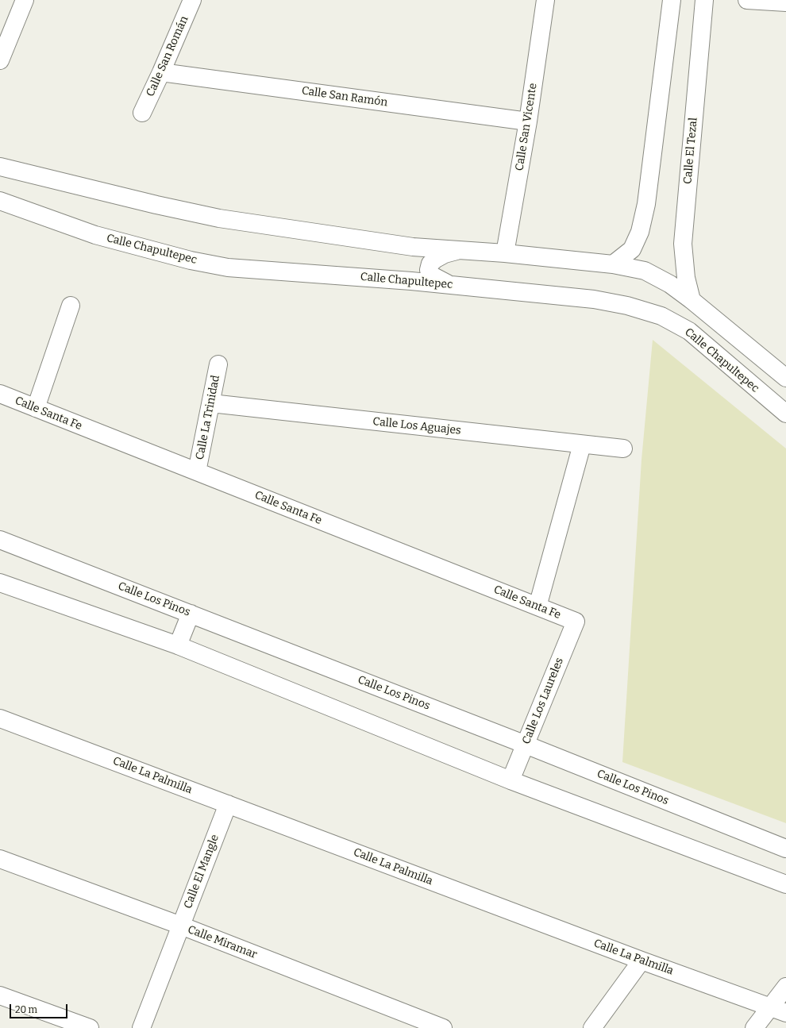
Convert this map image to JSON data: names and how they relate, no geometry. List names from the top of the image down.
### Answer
{
  "streets": {
    "street": [
      "Calle San Román",
      "Calle San Ramón",
      "Calle San Vicente",
      "Calle El Tezal",
      "Calle Chapultepec",
      "Calle Santa Fe",
      "Calle La Trinidad",
      "Calle Los Aguajes",
      "Calle Los Pinos",
      "Calle Los Laureles",
      "Calle La Palmilla",
      "Calle El Mangle",
      "Calle Miramar"
    ]
  },
  "crossings": [
    ["Calle San Román", "Calle San Ramón"],
    ["Calle San Ramón", "Calle San Vicente"],
    ["Calle Santa Fe", "Calle La Trinidad"],
    ["Calle Santa Fe", "Calle Los Laureles"],
    ["Calle La Trinidad", "Calle Los Aguajes"],
    ["Calle Los Pinos", "Calle Los Laureles"],
    ["Calle La Palmilla", "Calle El Mangle"],
    ["Calle El Mangle", "Calle Miramar"]
  ],
  "scale_bar": "20 m"
}
